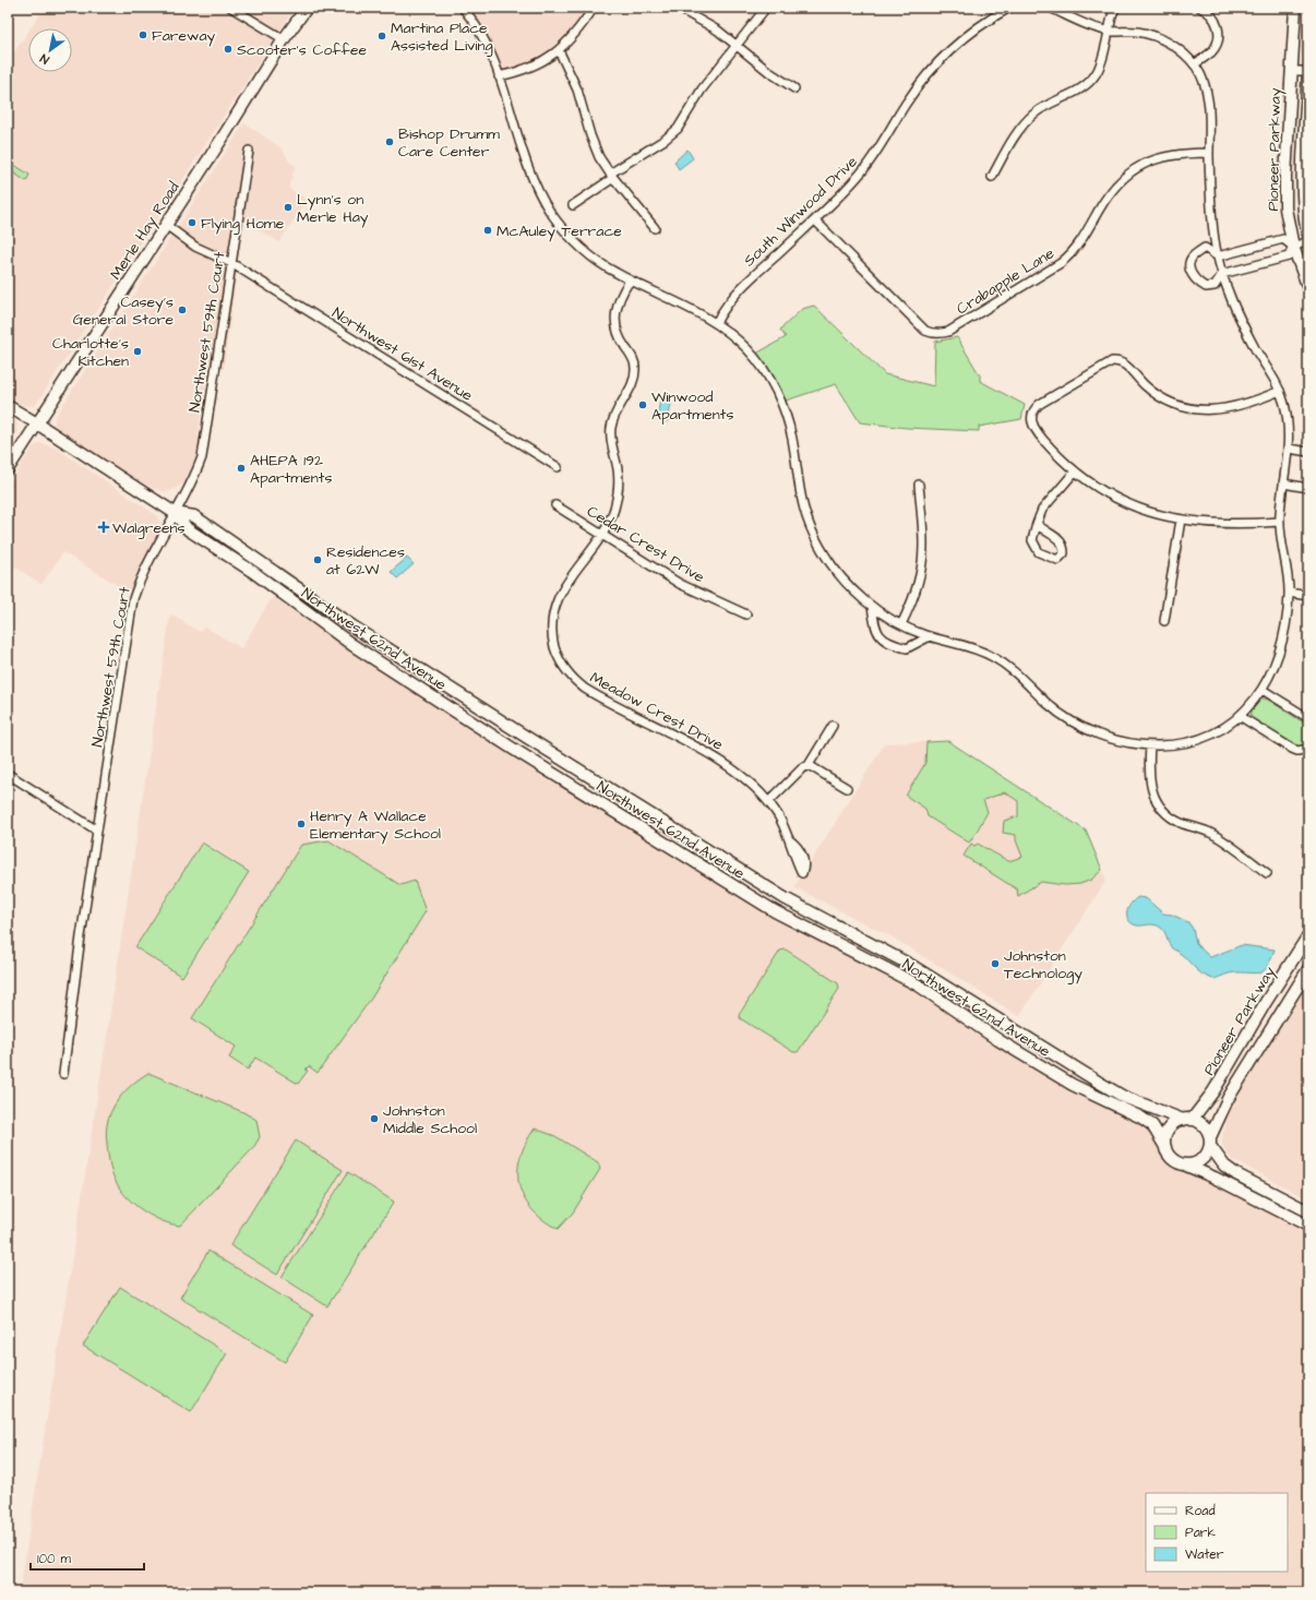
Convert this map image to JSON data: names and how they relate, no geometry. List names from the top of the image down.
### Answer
{
  "streets": {
    "street": [
      "Pioneer Parkway",
      "South Winwood Drive",
      "Merle Hay Road",
      "Crabapple Lane",
      "Northwest 59th Court",
      "Northwest 61st Avenue",
      "Cedar Crest Drive",
      "Northwest 62nd Avenue",
      "Meadow Crest Drive"
    ]
  },
  "crossings": [
    ["Pioneer Parkway", "Northwest 62nd Avenue"],
    ["South Winwood Drive", "Crabapple Lane"],
    ["Merle Hay Road", "Northwest 61st Avenue"],
    ["Merle Hay Road", "Northwest 62nd Avenue"],
    ["Northwest 59th Court", "Northwest 61st Avenue"],
    ["Northwest 59th Court", "Northwest 62nd Avenue"],
    ["Cedar Crest Drive", "Meadow Crest Drive"]
  ],
  "places": {
    "other": [
      "Fareway",
      "Martina Place Assisted Living",
      "Scooter's Coffee",
      "Bishop Drumm Care Center",
      "Lynn's on Merle Hay",
      "Flying Home",
      "McAuley Terrace",
      "Casey's General Store",
      "Charlotte's Kitchen",
      "Winwood Apartments",
      "AHEPA 192 Apartments",
      "Residences at 62W",
      "Henry A Wallace Elementary School",
      "Johnston Technology",
      "Johnston Middle School"
    ],
    "health": ["Walgreens"]
  },
  "legend": ["Road", "Park", "Water"],
  "scale_bar": "100 m",
  "north": "bottom left"
}
